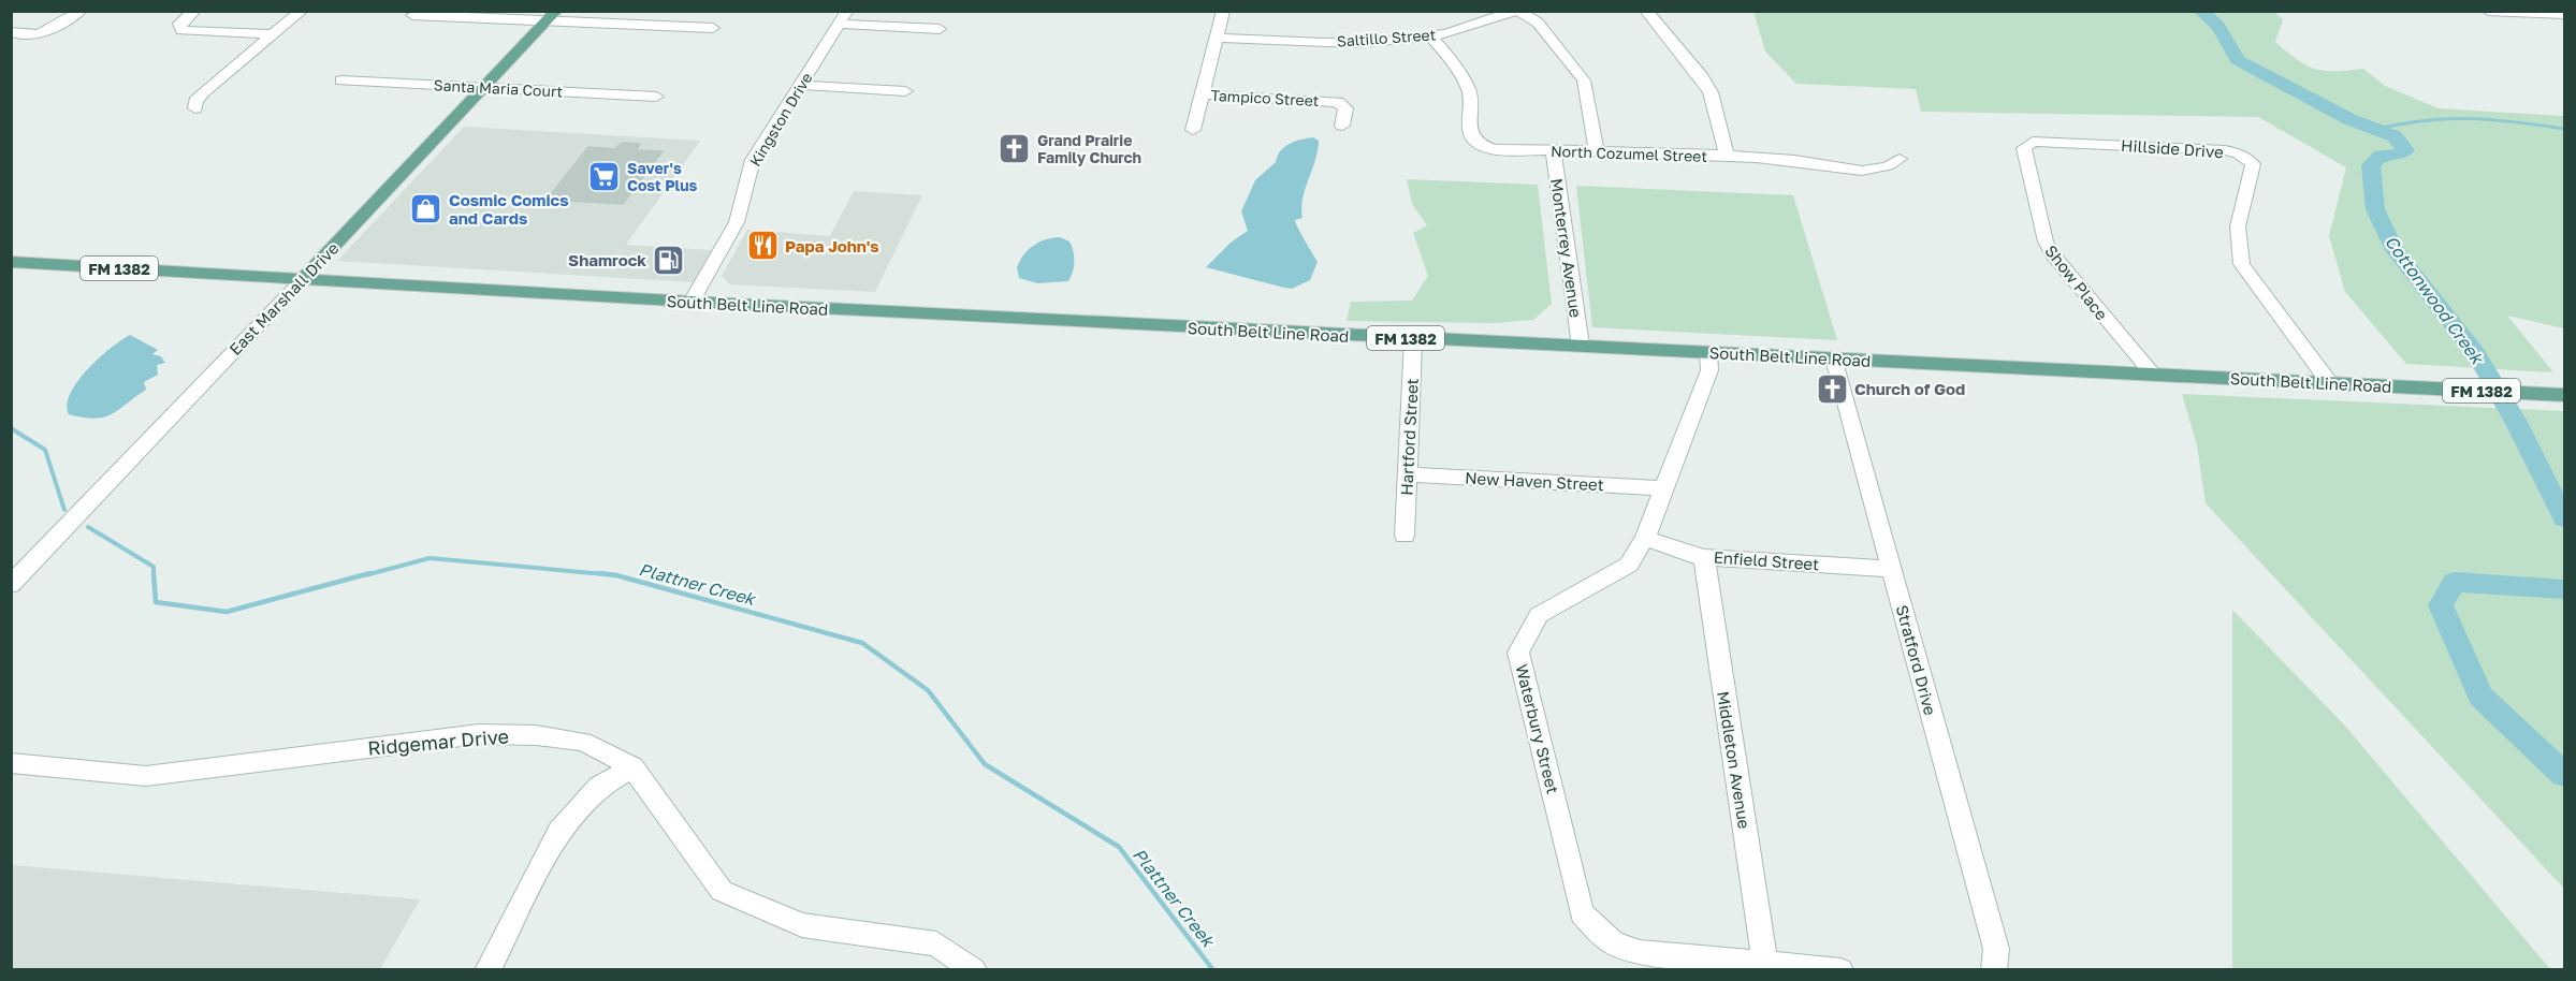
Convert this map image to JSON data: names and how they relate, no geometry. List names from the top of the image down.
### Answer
{
  "streets": {
    "main road": ["FM 1382", "East Marshall Drive", "South Belt Line Road"],
    "street": [
      "Saltillo Street",
      "Santa Maria Court",
      "Tampico Street",
      "Kingston Drive",
      "Hillside Drive",
      "North Cozumel Street",
      "Monterrey Avenue",
      "Show Place",
      "Hartford Street",
      "New Haven Street",
      "Enfield Street",
      "Stratford Drive",
      "Waterbury Street",
      "Ridgemar Drive",
      "Middleton Avenue"
    ]
  },
  "crossings": [
    ["Saltillo Street", "North Cozumel Street"],
    ["Santa Maria Court", "East Marshall Drive"],
    ["Kingston Drive", "South Belt Line Road"],
    ["Hillside Drive", "Show Place"],
    ["Hillside Drive", "South Belt Line Road"],
    ["North Cozumel Street", "Monterrey Avenue"],
    ["Monterrey Avenue", "South Belt Line Road"],
    ["Show Place", "South Belt Line Road"],
    ["East Marshall Drive", "South Belt Line Road"],
    ["South Belt Line Road", "Hartford Street"],
    ["South Belt Line Road", "Stratford Drive"],
    ["South Belt Line Road", "Waterbury Street"],
    ["Hartford Street", "New Haven Street"],
    ["New Haven Street", "Waterbury Street"],
    ["Enfield Street", "Stratford Drive"],
    ["Enfield Street", "Waterbury Street"],
    ["Enfield Street", "Middleton Avenue"],
    ["Waterbury Street", "Middleton Avenue"]
  ],
  "water": ["Cottonwood Creek", "Plattner Creek"],
  "places": {
    "church": ["Grand Prairie Family Church", "Church of God"],
    "supermarket": ["Saver's Cost Plus"],
    "shop": ["Cosmic Comics and Cards"],
    "restaurant": ["Papa John's"],
    "fuel station": ["Shamrock"]
  }
}
